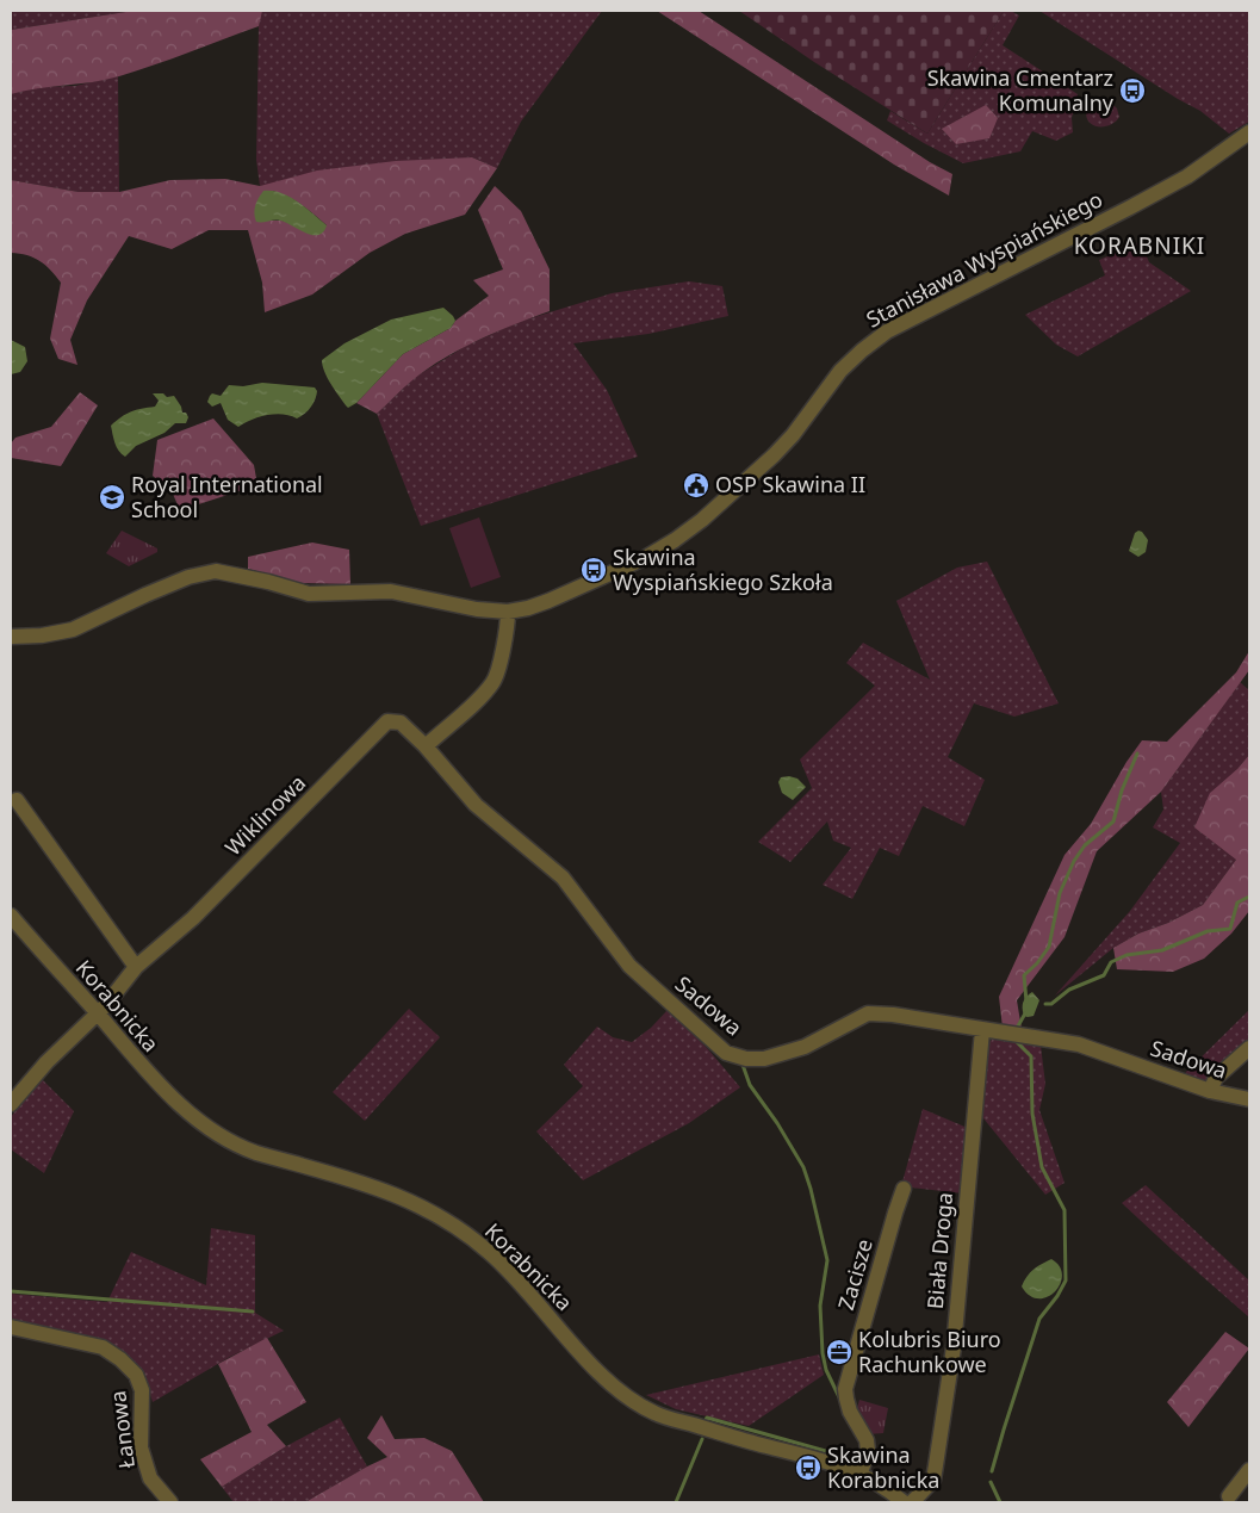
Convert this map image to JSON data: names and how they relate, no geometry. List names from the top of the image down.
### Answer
{
  "streets": {
    "street": [
      "Stanisława Wyspiańskiego",
      "Wiklinowa",
      "Korabnicka",
      "Sadowa",
      "Biała Droga",
      "Zacisze",
      "Łanowa"
    ]
  },
  "crossings": [
    ["Wiklinowa", "Korabnicka"],
    ["Wiklinowa", "Sadowa"],
    ["Korabnicka", "Zacisze"],
    ["Sadowa", "Biała Droga"]
  ],
  "districts": ["KORABNIKI"],
  "places": {
    "bus stop": ["Skawina Cmentarz Komunalny", "Skawina Wyspiańskiego Szkoła", "Skawina Korabnicka"],
    "public building": ["OSP Skawina II"],
    "school or university": ["Royal International School"],
    "office": ["Kolubris Biuro Rachunkowe"]
  }
}
